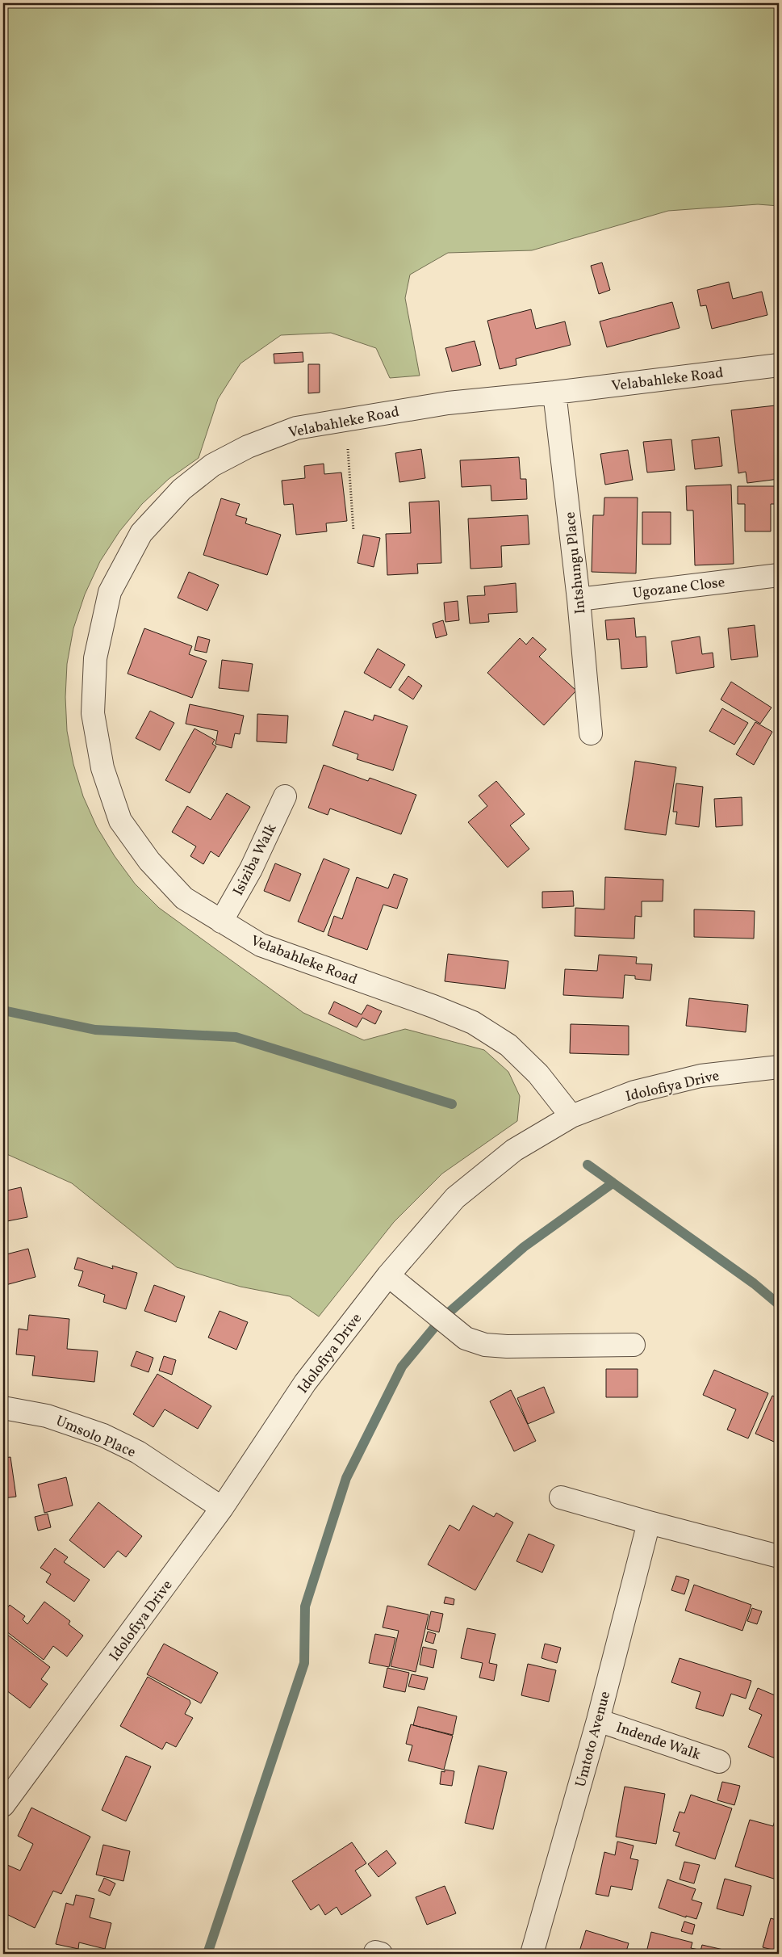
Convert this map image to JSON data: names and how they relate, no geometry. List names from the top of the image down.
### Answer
{
  "streets": {
    "street": [
      "Velabahleke Road",
      "Intshungu Place",
      "Ugozane Close",
      "Isiziba Walk",
      "Idolofiya Drive",
      "Umsolo Place",
      "Umtoto Avenue",
      "Indende Walk"
    ]
  },
  "crossings": [
    ["Velabahleke Road", "Intshungu Place"],
    ["Velabahleke Road", "Isiziba Walk"],
    ["Velabahleke Road", "Idolofiya Drive"],
    ["Intshungu Place", "Ugozane Close"],
    ["Idolofiya Drive", "Umsolo Place"],
    ["Umtoto Avenue", "Indende Walk"]
  ]
}
